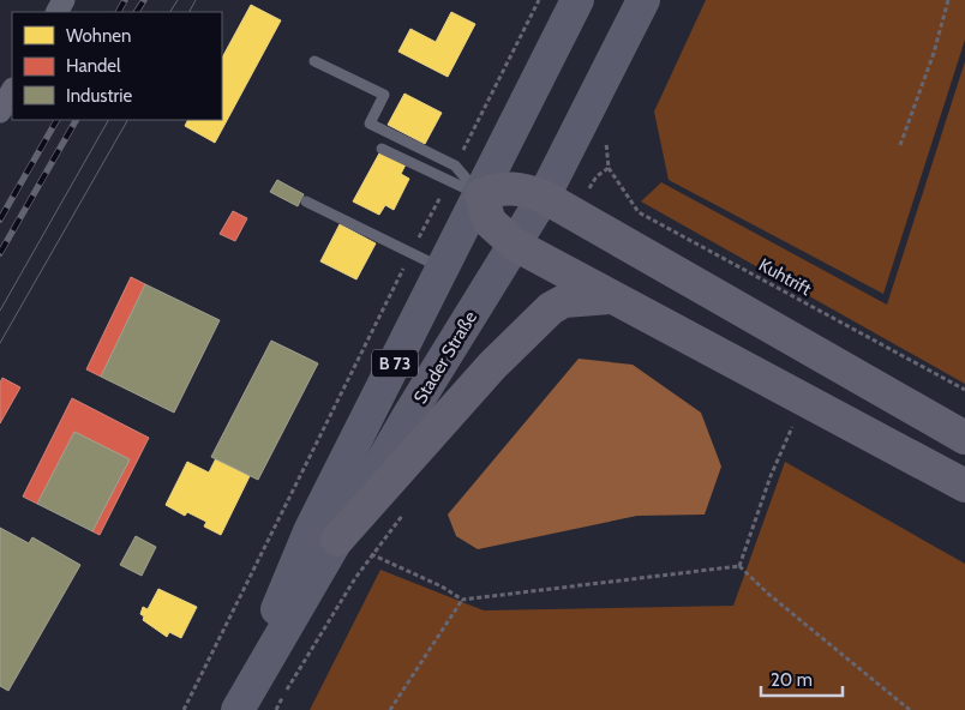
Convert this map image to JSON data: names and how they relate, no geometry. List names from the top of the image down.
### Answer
{
  "streets": {
    "main road": ["Stader Straße", "B 73"],
    "path": ["Kuhtrift"]
  },
  "legend": ["Wohnen", "Handel", "Industrie"],
  "scale_bar": "20 m"
}
